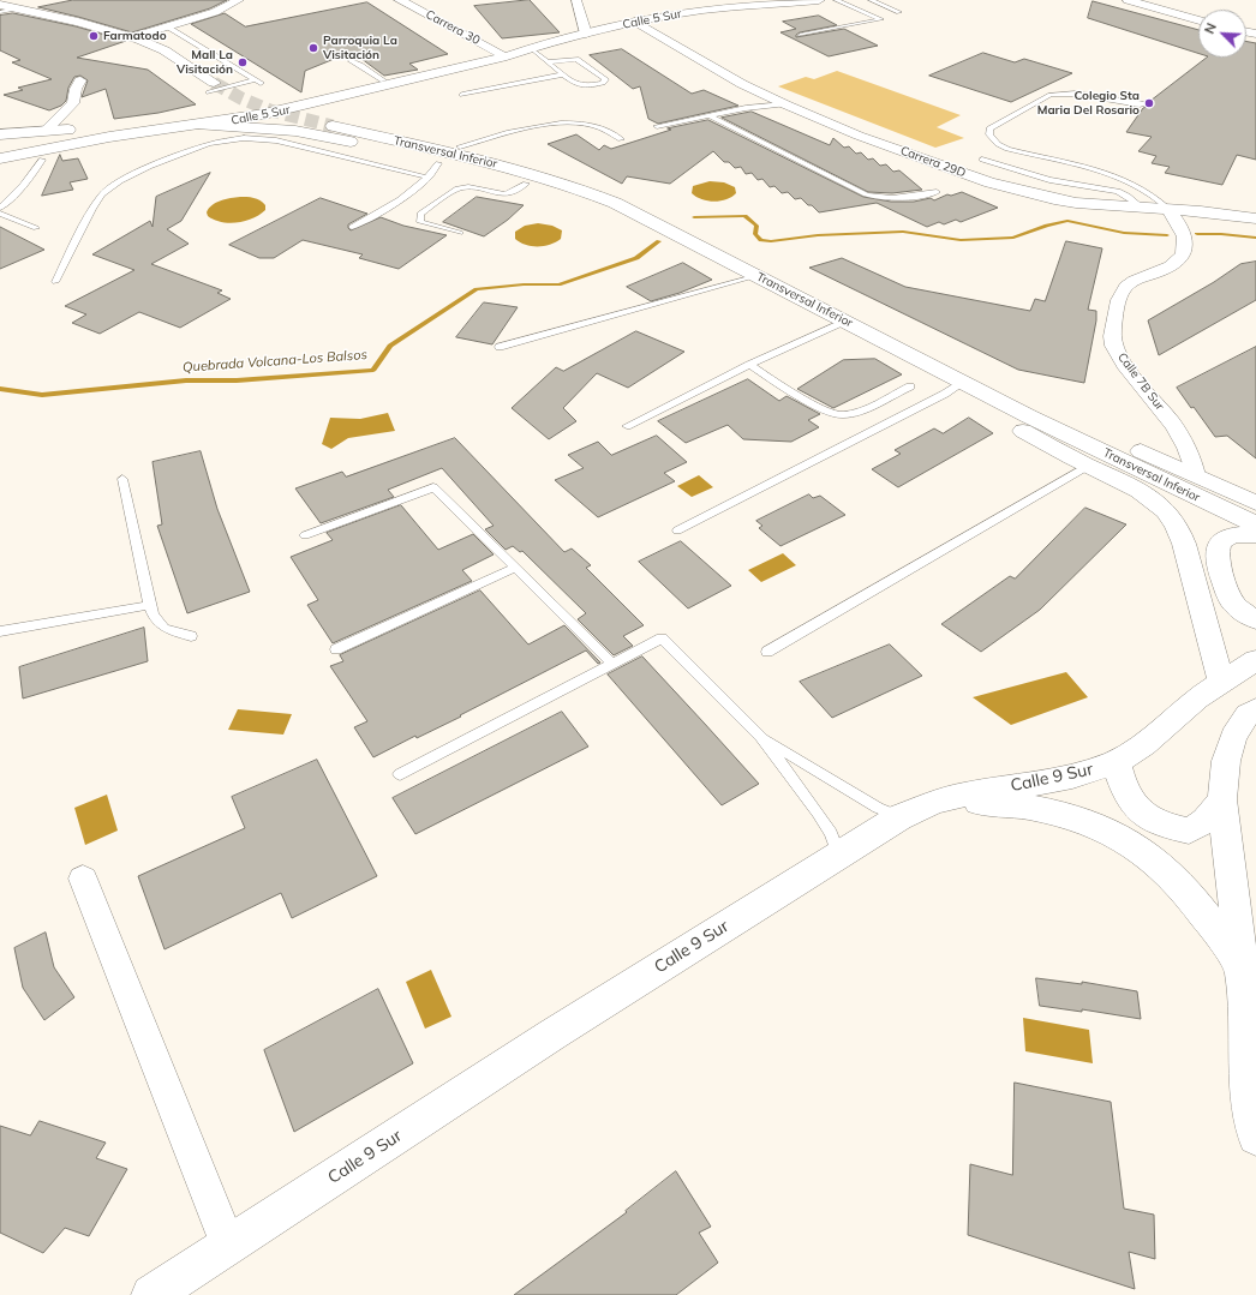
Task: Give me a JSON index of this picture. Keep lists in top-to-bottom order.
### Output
{
  "streets": {
    "main road": [
      "Calle 5 Sur",
      "Carrera 30",
      "Transversal Inferior",
      "Calle 9 Sur"
    ],
    "street": ["Carrera 29D", "Calle 7B Sur"]
  },
  "crossings": [
    ["Calle 5 Sur", "Carrera 30"],
    ["Calle 5 Sur", "Carrera 29D"],
    ["Carrera 29D", "Calle 7B Sur"]
  ],
  "water": ["Quebrada Volcana-Los Balsos"],
  "places": [
    "Farmatodo",
    "Parroquia La Visitación",
    "Mall La Visitación",
    "Colegio Sta Maria Del Rosario"
  ],
  "north": "top left"
}
